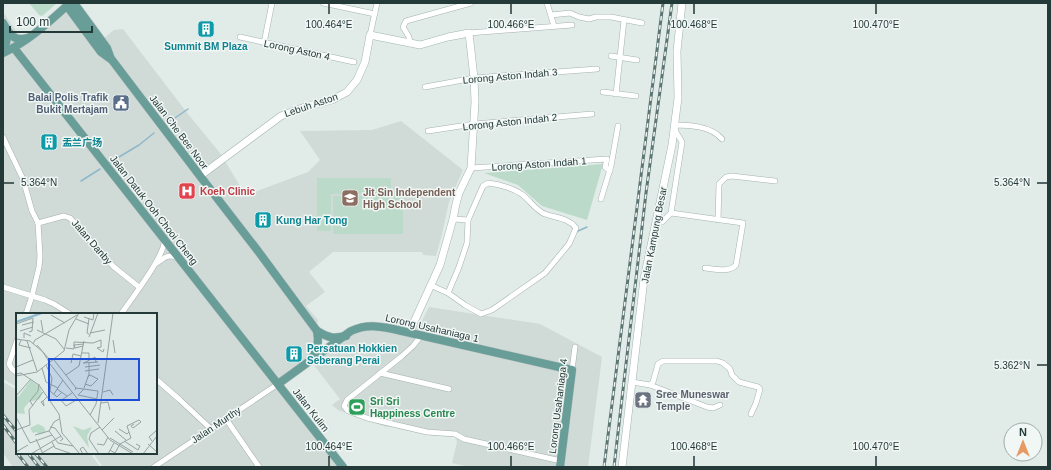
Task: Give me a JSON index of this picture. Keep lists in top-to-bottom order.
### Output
{
  "streets": {
    "main road": [
      "Jalan Che Bee Noor",
      "Jalan Datuk Ooh Chooi Cheng",
      "Lorong Usahaniaga 1",
      "Lorong Usahaniaga 4",
      "Jalan Kulim"
    ],
    "street": [
      "Lorong Aston 4",
      "Lorong Aston Indah 3",
      "Lebuh Aston",
      "Lorong Aston Indah 2",
      "Lorong Aston Indah 1",
      "Jalan Kampung Besar",
      "Jalan Danby",
      "Jalan Murthy"
    ]
  },
  "crossings": [
    ["Lebuh Aston", "Jalan Che Bee Noor"],
    ["Jalan Datuk Ooh Chooi Cheng", "Lorong Usahaniaga 1"],
    ["Jalan Datuk Ooh Chooi Cheng", "Jalan Kulim"],
    ["Jalan Datuk Ooh Chooi Cheng", "Jalan Murthy"],
    ["Lorong Usahaniaga 1", "Lorong Usahaniaga 4"],
    ["Lorong Usahaniaga 1", "Jalan Kulim"],
    ["Lorong Usahaniaga 1", "Jalan Murthy"],
    ["Jalan Kulim", "Jalan Murthy"]
  ],
  "places": {
    "building": [
      "Summit BM Plaza",
      "盂兰广场",
      "Kung Har Tong",
      "Persatuan Hokkien Seberang Perai"
    ],
    "public building": ["Balai Polis Trafik Bukit Mertajam"],
    "hospital": ["Koeh Clinic"],
    "school or university": ["Jit Sin Independent High School"],
    "temple": ["Sree Muneswar Temple"],
    "sports": ["Sri Sri Happiness Centre"]
  },
  "scale_bar": "100 m",
  "north": "top",
  "coordinates": [
    "100.464°E",
    "100.466°E",
    "100.468°E",
    "100.470°E",
    "5.364°N",
    "5.362°N"
  ]
}
